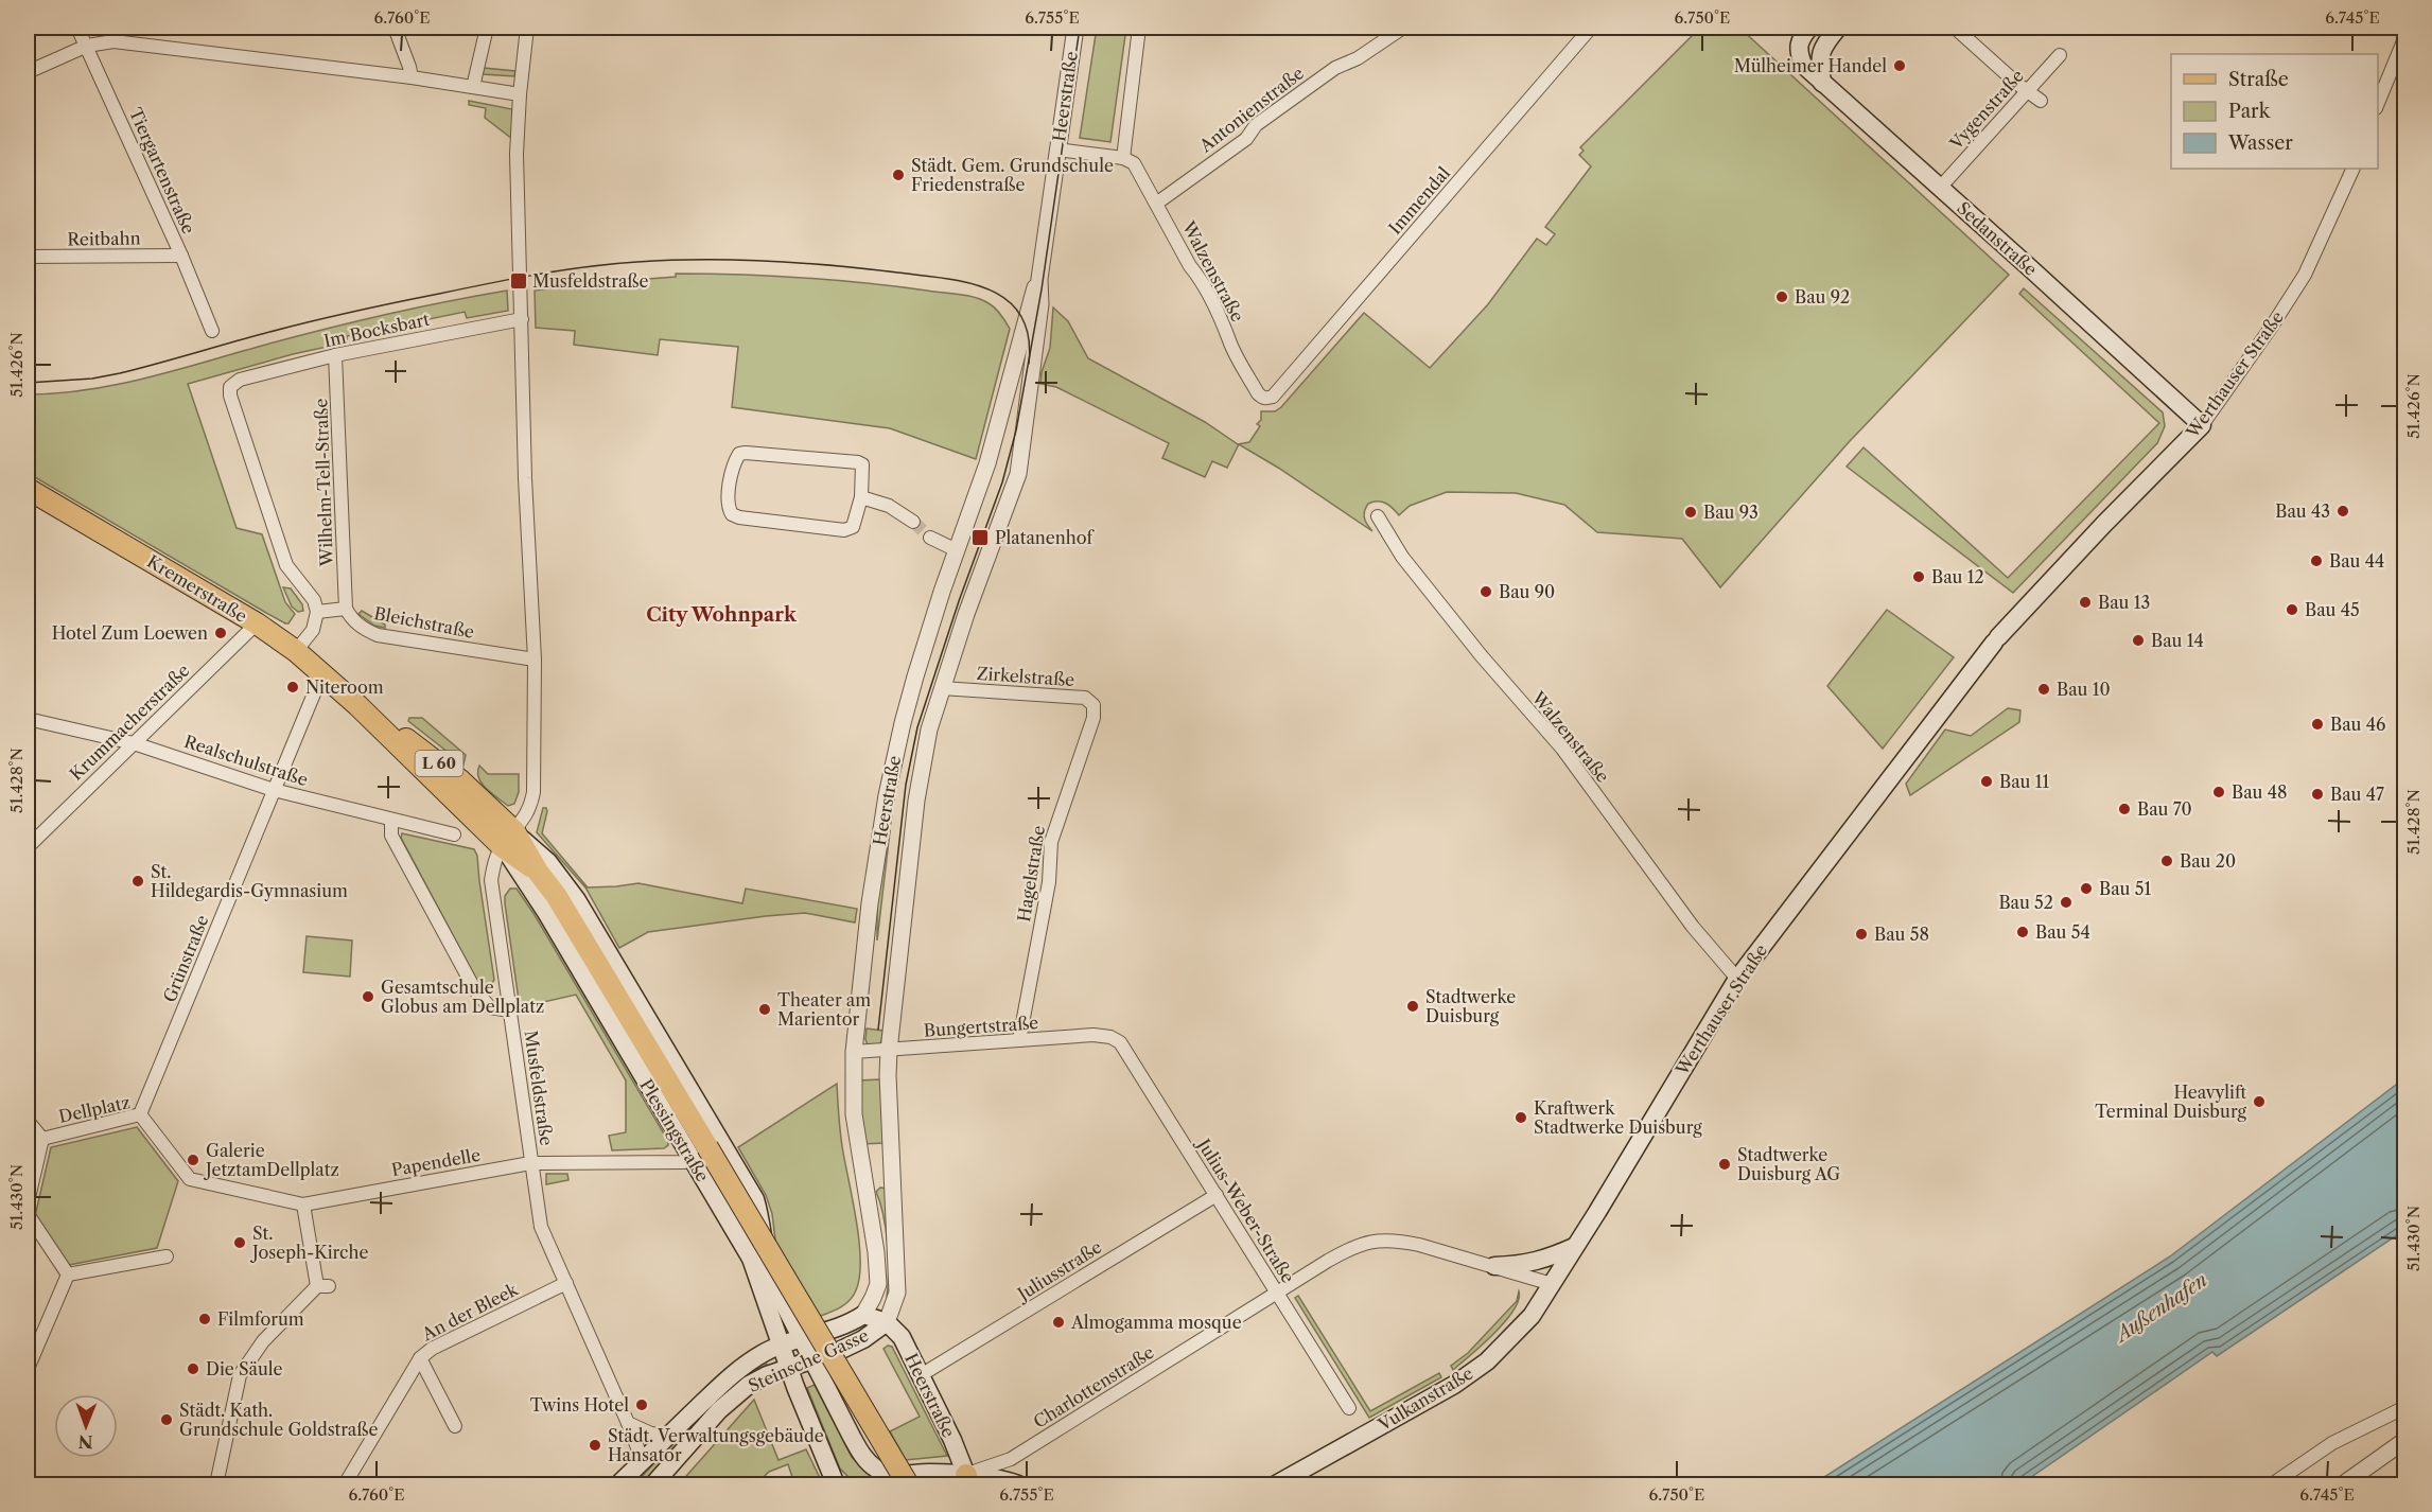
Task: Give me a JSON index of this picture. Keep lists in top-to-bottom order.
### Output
{
  "streets": {
    "main road": [
      "Heerstraße",
      "Sedanstraße",
      "Werthauser Straße",
      "Kremerstraße",
      "L 60",
      "Plessingstraße",
      "Steinsche Gasse",
      "Vulkanstraße"
    ],
    "street": [
      "Antonienstraße",
      "Vygenstraße",
      "Tiergartenstraße",
      "Immendal",
      "Reitbahn",
      "Walzenstraße",
      "Im Bocksbart",
      "Wilhelm-Tell-Straße",
      "Bleichstraße",
      "Zirkelstraße",
      "Krummacherstraße",
      "Realschulstraße",
      "Hagelstraße",
      "Grünstraße",
      "Bungertstraße",
      "Musfeldstraße",
      "Dellplatz",
      "Papendelle",
      "Julius-Weber-Straße",
      "Juliusstraße",
      "An der Bleek",
      "Charlottenstraße"
    ]
  },
  "crossings": [
    ["Heerstraße", "Zirkelstraße"],
    ["Heerstraße", "Bungertstraße"],
    ["Heerstraße", "Juliusstraße"],
    ["Heerstraße", "Steinsche Gasse"],
    ["Heerstraße", "Charlottenstraße"],
    ["Antonienstraße", "Walzenstraße"],
    ["Vygenstraße", "Sedanstraße"],
    ["Tiergartenstraße", "Reitbahn"],
    ["Immendal", "Walzenstraße"],
    ["Sedanstraße", "Werthauser Straße"],
    ["Walzenstraße", "Werthauser Straße"],
    ["Im Bocksbart", "Wilhelm-Tell-Straße"],
    ["Im Bocksbart", "Musfeldstraße"],
    ["Werthauser Straße", "Charlottenstraße"],
    ["Werthauser Straße", "Vulkanstraße"],
    ["Wilhelm-Tell-Straße", "Bleichstraße"],
    ["Kremerstraße", "Krummacherstraße"],
    ["Kremerstraße", "Grünstraße"],
    ["Kremerstraße", "Musfeldstraße"],
    ["Kremerstraße", "Plessingstraße"],
    ["Bleichstraße", "Musfeldstraße"],
    ["Zirkelstraße", "Hagelstraße"],
    ["Krummacherstraße", "Realschulstraße"],
    ["Realschulstraße", "Grünstraße"],
    ["Hagelstraße", "Bungertstraße"],
    ["Grünstraße", "Dellplatz"],
    ["Bungertstraße", "Julius-Weber-Straße"],
    ["Musfeldstraße", "Plessingstraße"],
    ["Musfeldstraße", "Papendelle"],
    ["Musfeldstraße", "An der Bleek"],
    ["Musfeldstraße", "Steinsche Gasse"],
    ["Dellplatz", "Papendelle"],
    ["Plessingstraße", "Papendelle"],
    ["Plessingstraße", "Steinsche Gasse"],
    ["Julius-Weber-Straße", "Juliusstraße"],
    ["Julius-Weber-Straße", "Charlottenstraße"],
    ["Charlottenstraße", "Vulkanstraße"]
  ],
  "districts": ["City Wohnpark"],
  "water": ["Außenhafen"],
  "places": {
    "other": [
      "Mülheimer Handel",
      "Städt. Gem. Grundschule Friedenstraße",
      "Bau 92",
      "Bau 43",
      "Bau 93",
      "Bau 44",
      "Bau 12",
      "Bau 90",
      "Bau 13",
      "Bau 45",
      "Hotel Zum Loewen",
      "Bau 14",
      "Niteroom",
      "Bau 10",
      "Bau 46",
      "Bau 11",
      "Bau 48",
      "Bau 47",
      "Bau 70",
      "Bau 20",
      "St. Hildegardis-Gymnasium",
      "Bau 51",
      "Bau 52",
      "Bau 54",
      "Bau 58",
      "Gesamtschule Globus am Dellplatz",
      "Stadtwerke Duisburg",
      "Theater am Marientor",
      "Heavylift Terminal Duisburg",
      "Kraftwerk Stadtwerke Duisburg",
      "Galerie JetztamDellplatz",
      "Stadtwerke Duisburg AG",
      "St. Joseph-Kirche",
      "Filmforum",
      "Almogamma mosque",
      "Die Säule",
      "Twins Hotel",
      "Städt. Kath. Grundschule Goldstraße",
      "Städt. Verwaltungsgebäude Hansator"
    ],
    "transit": ["Musfeldstraße", "Platanenhof"]
  },
  "legend": ["Straße", "Park", "Wasser"],
  "north": "bottom",
  "coordinates": [
    "6.760°E",
    "6.755°E",
    "6.750°E",
    "6.745°E",
    "51.426°N",
    "51.428°N",
    "51.430°N"
  ]
}
